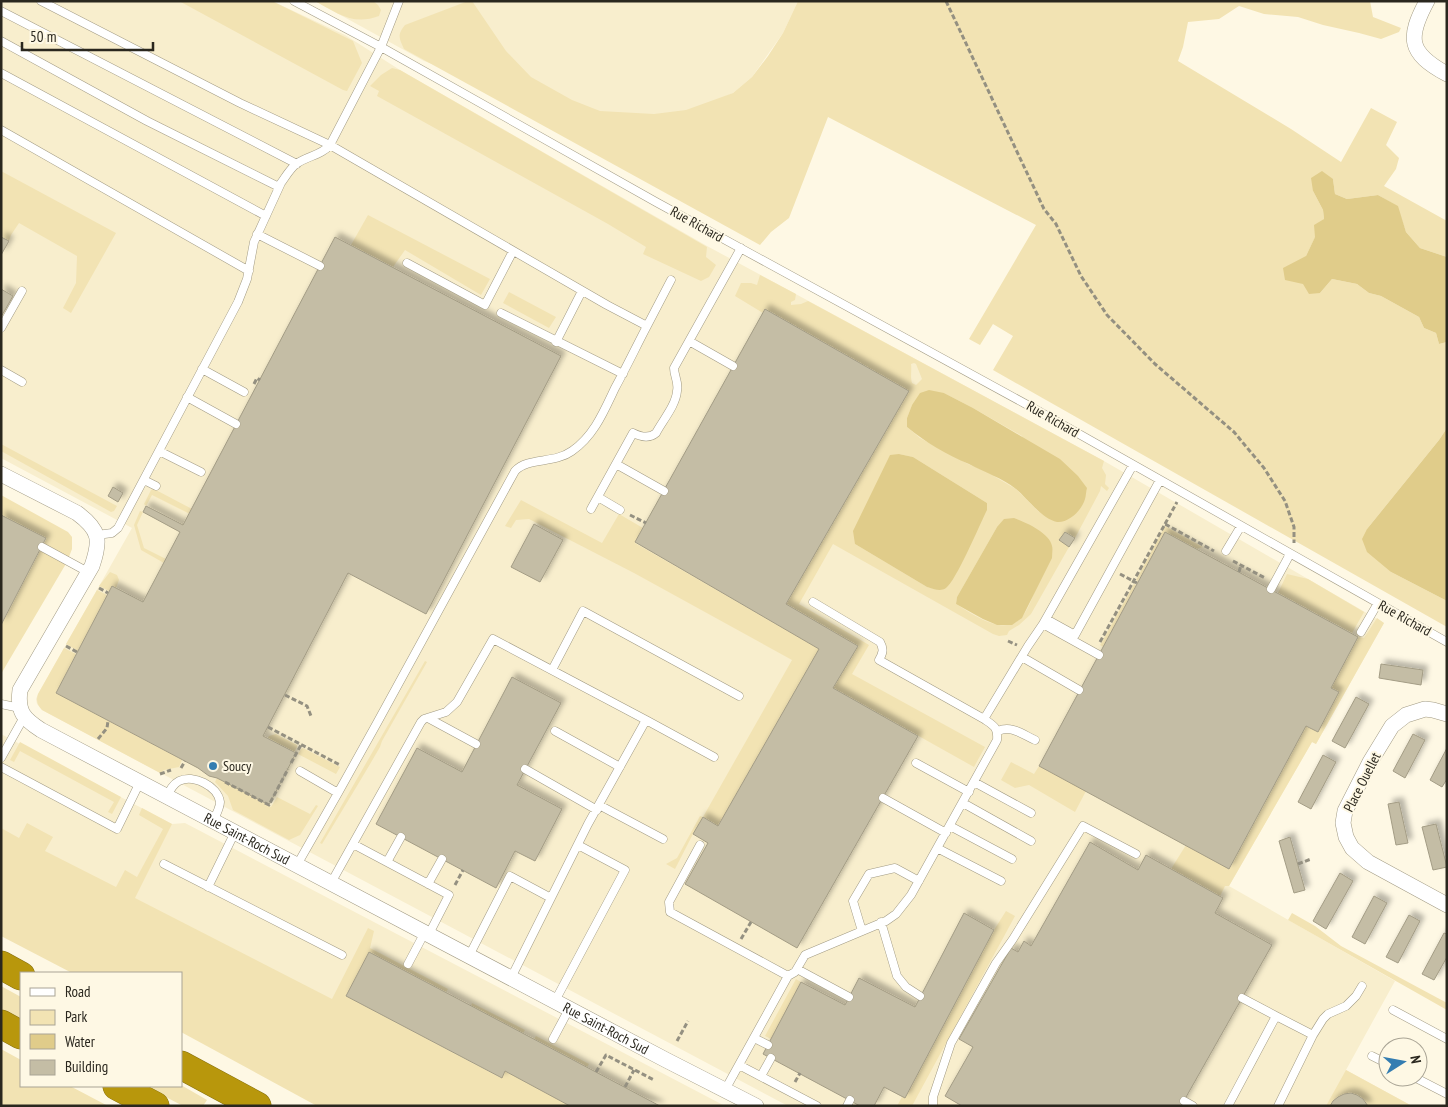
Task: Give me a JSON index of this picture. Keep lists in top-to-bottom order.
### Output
{
  "streets": {
    "street": ["Place Ouellet", "Rue Saint-Roch Sud"],
    "lane": ["Rue Richard"]
  },
  "places": ["Soucy"],
  "legend": [
    "Road",
    "Park",
    "Water",
    "Building"
  ],
  "scale_bar": "50 m",
  "north": "right"
}
